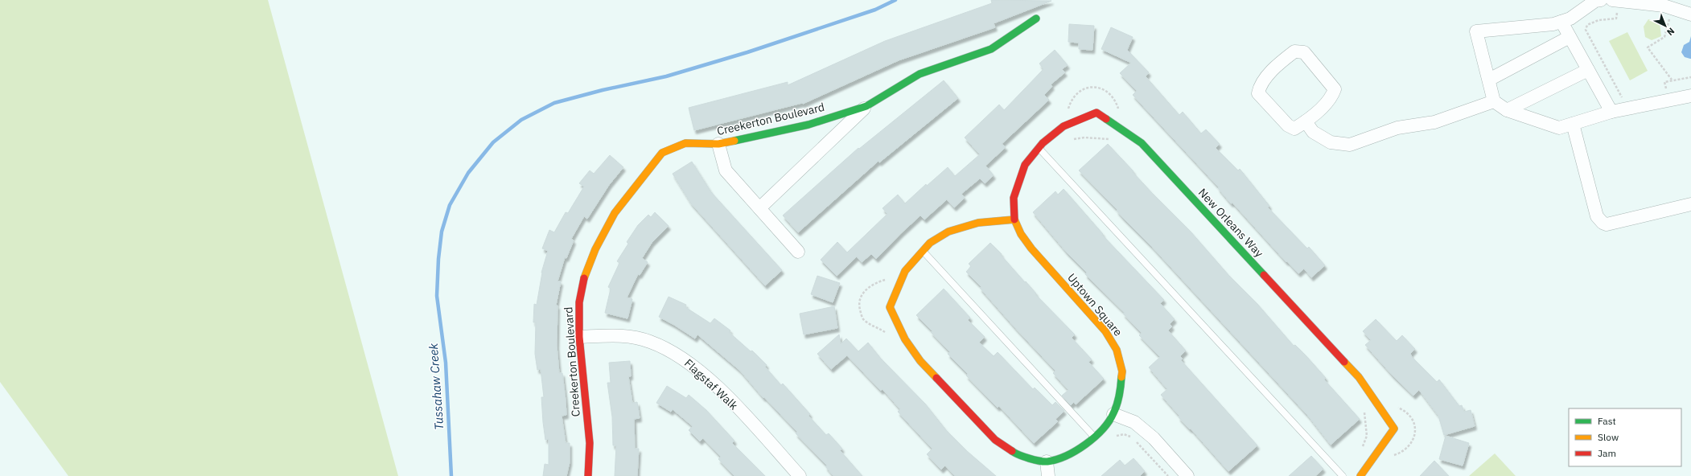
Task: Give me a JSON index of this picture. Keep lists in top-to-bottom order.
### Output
{
  "streets": {
    "street": [
      "Creekerton Boulevard",
      "New Orleans Way",
      "Uptown Square",
      "Flagstaf Walk"
    ]
  },
  "crossings": [
    ["Creekerton Boulevard", "Flagstaf Walk"],
    ["New Orleans Way", "Uptown Square"]
  ],
  "water": ["Tussahaw Creek"],
  "legend": ["Fast", "Slow", "Jam"],
  "north": "bottom right"
}
